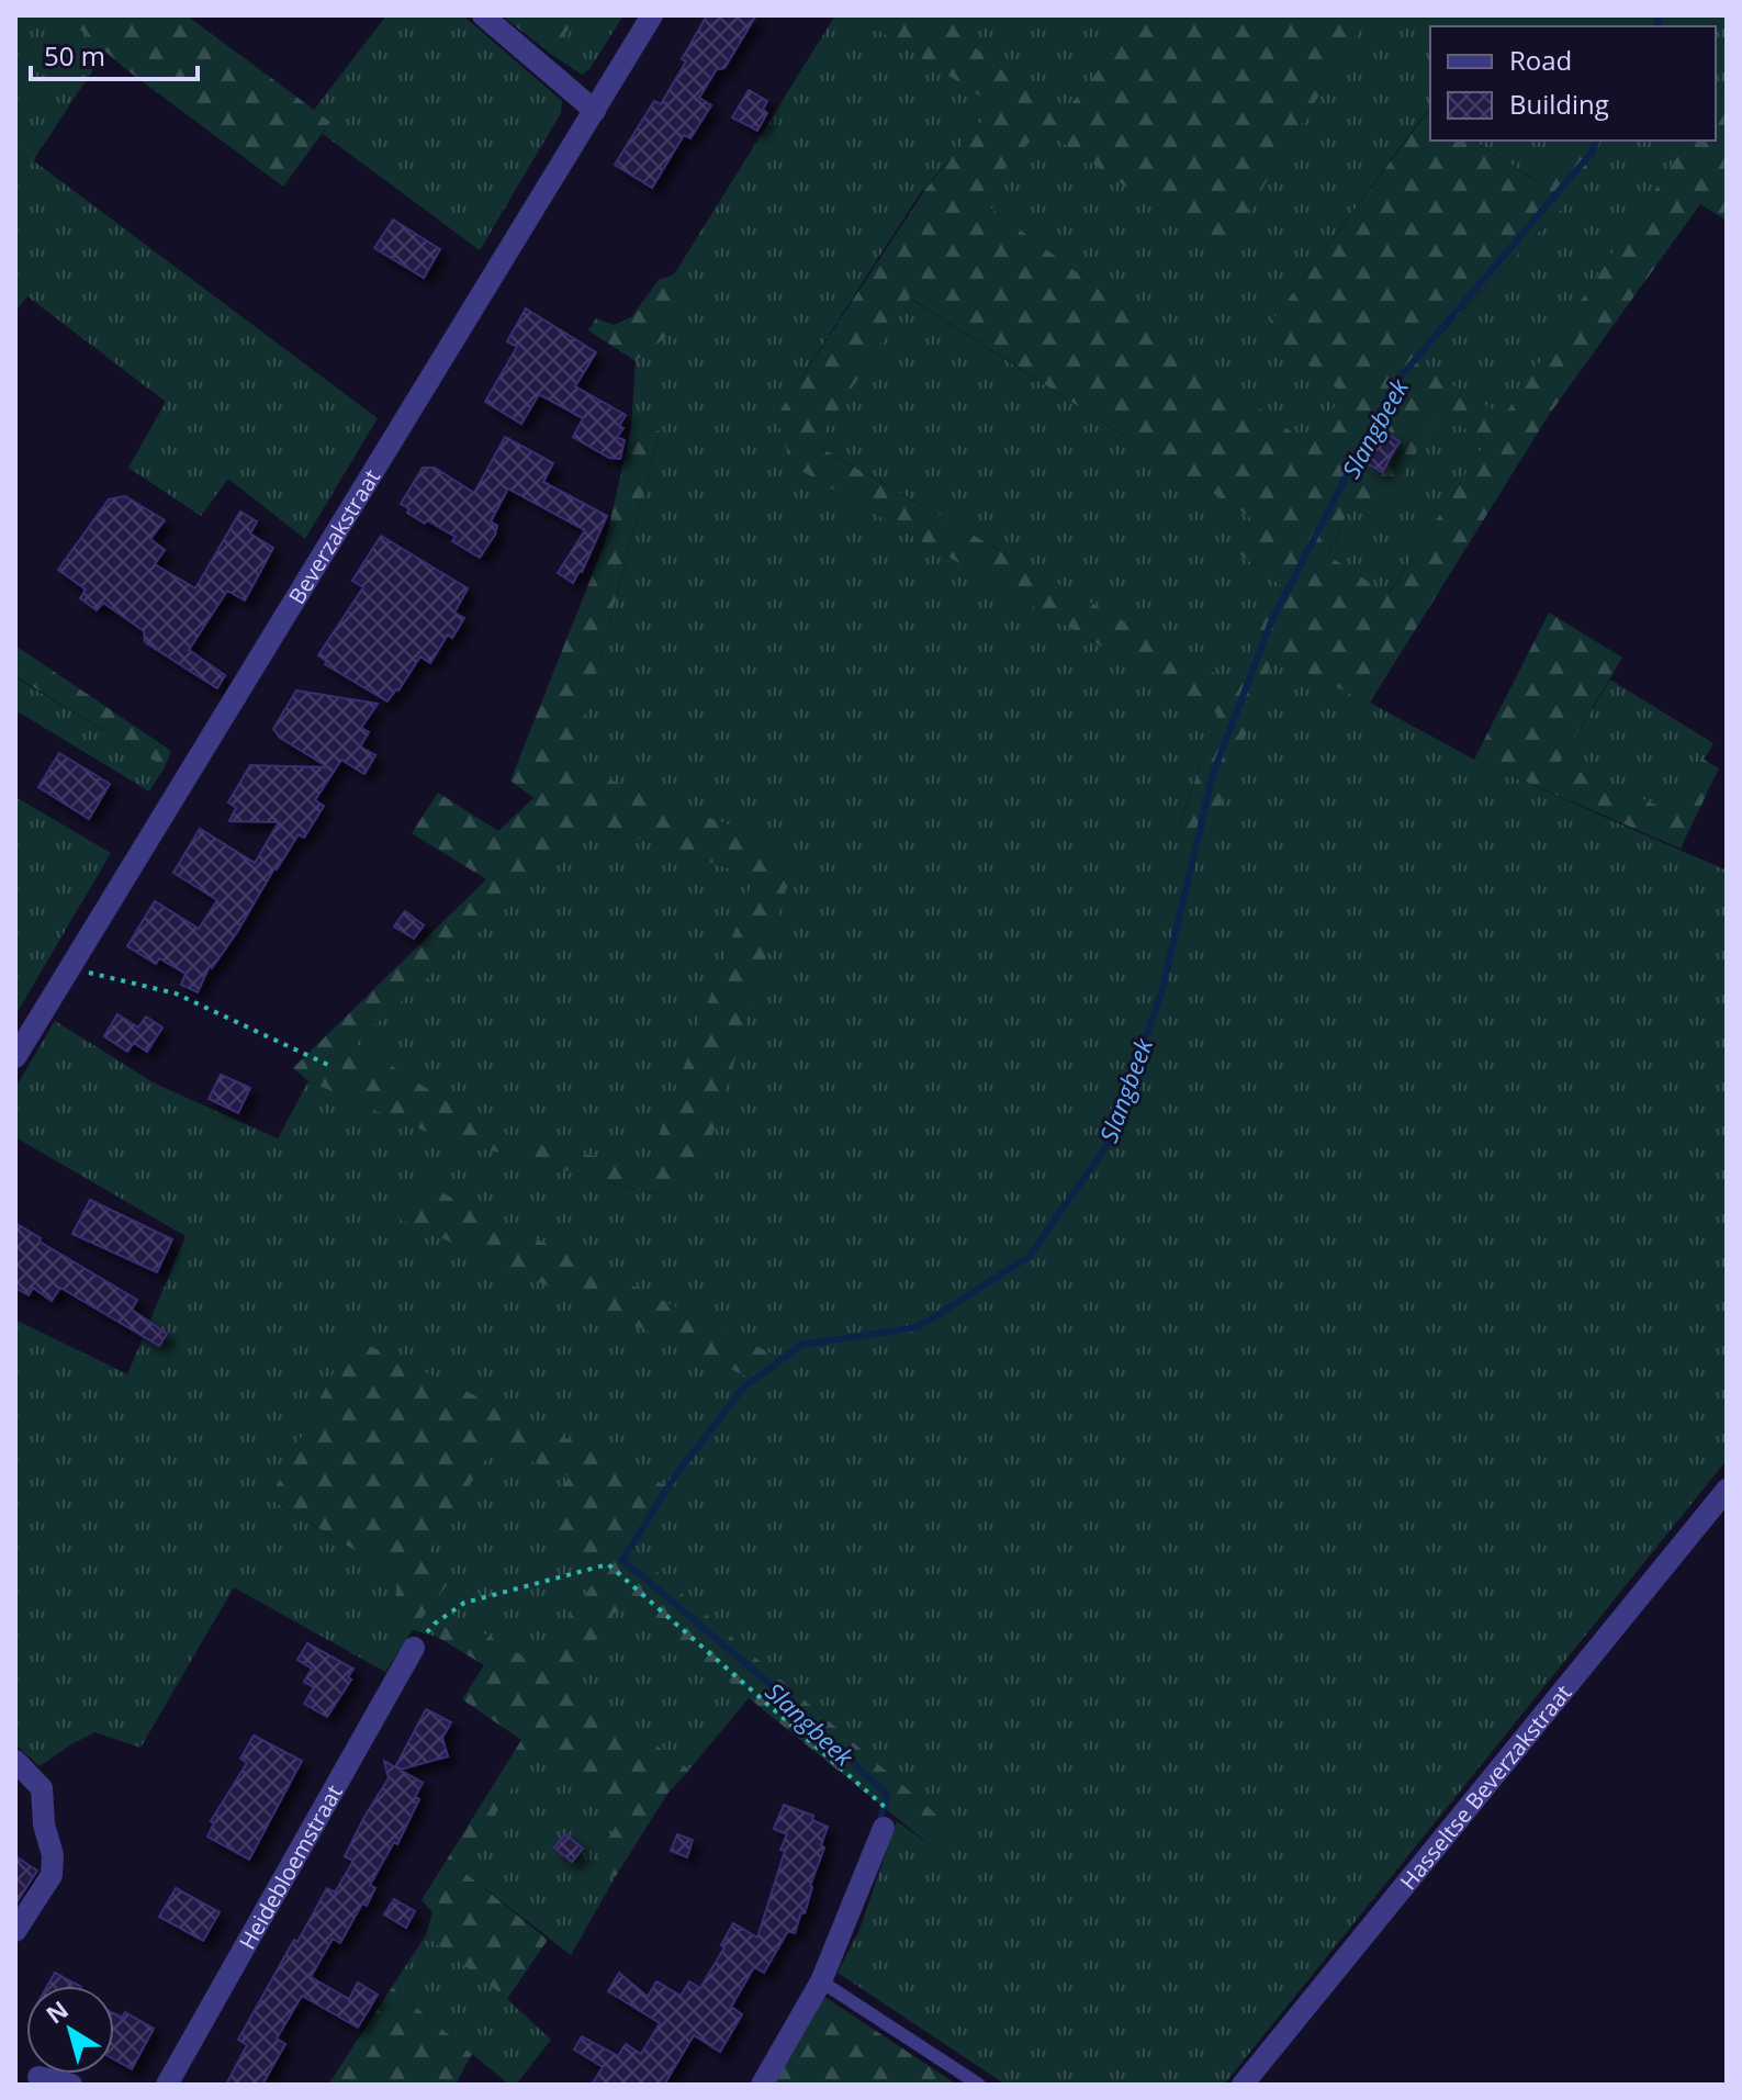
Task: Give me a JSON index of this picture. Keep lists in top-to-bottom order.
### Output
{
  "streets": {
    "street": ["Beverzakstraat", "Hasseltse Beverzakstraat", "Heidebloemstraat"]
  },
  "water": ["Slangbeek"],
  "legend": ["Road", "Building"],
  "scale_bar": "50 m",
  "north": "top left"
}
